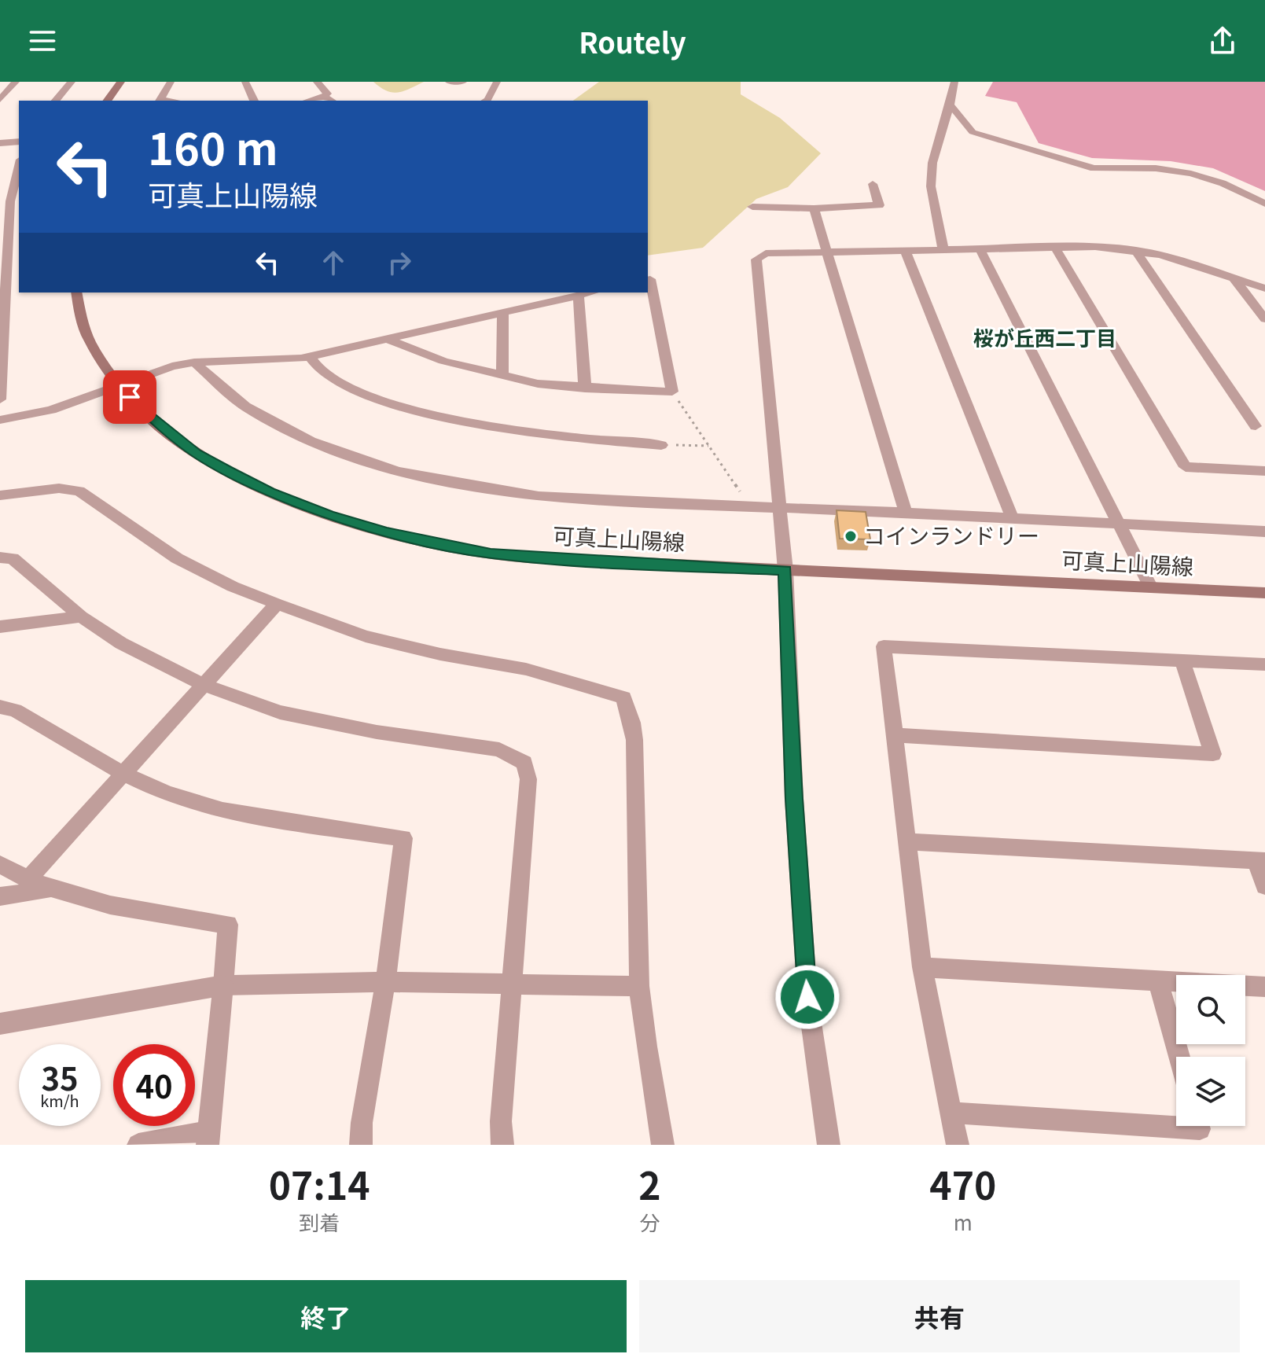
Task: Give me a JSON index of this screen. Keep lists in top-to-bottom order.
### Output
{
  "streets": {
    "main road": ["可真上山陽線"]
  },
  "districts": ["桜が丘西二丁目"],
  "places": ["コインランドリー"],
  "page": {
    "header": "Routely",
    "turn": ["160 m", "可真上山陽線"],
    "speed": "35 km/h",
    "limit": "40",
    "eta": [
      "07:14",
      "到着",
      "2",
      "分",
      "470",
      "m"
    ],
    "buttons": ["終了", "共有"]
  }
}
